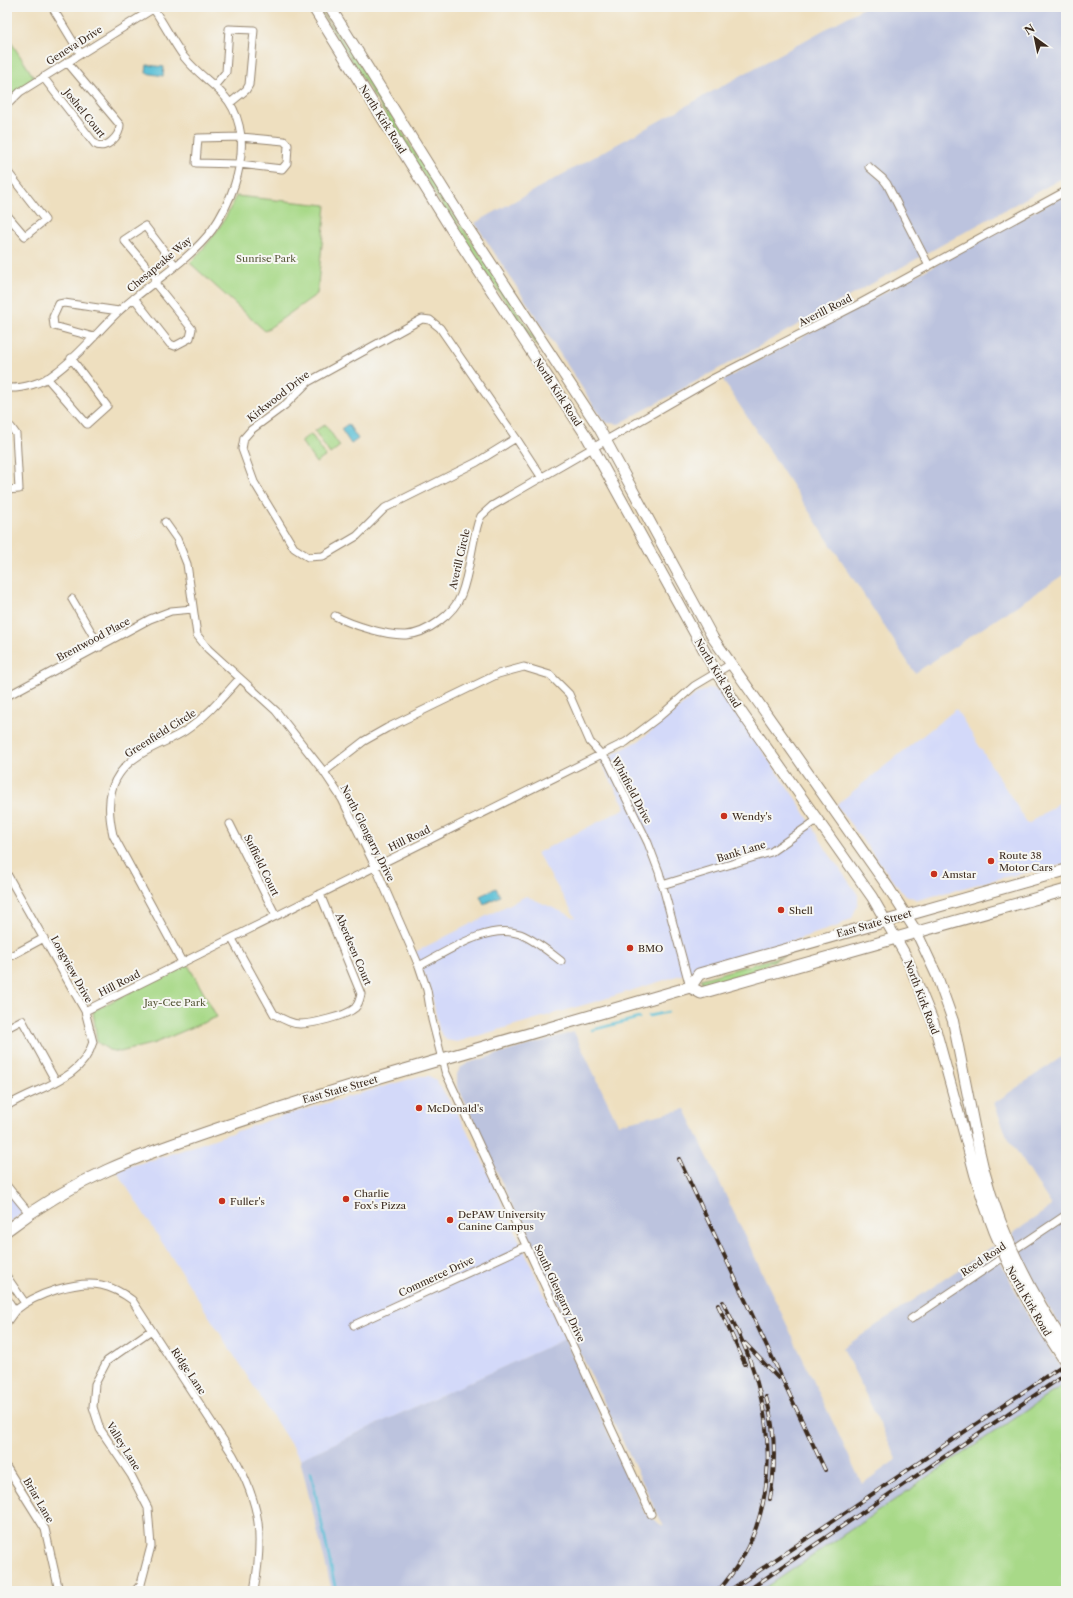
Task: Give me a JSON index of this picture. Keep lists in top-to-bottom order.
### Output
{
  "streets": {
    "main road": ["North Kirk Road", "East State Street"],
    "street": [
      "Geneva Drive",
      "Joshel Court",
      "Chesapeake Way",
      "Averill Road",
      "Kirkwood Drive",
      "Averill Circle",
      "Brentwood Place",
      "Greenfield Circle",
      "Whitfield Drive",
      "North Glengarry Drive",
      "Hill Road",
      "Bank Lane",
      "Suffield Court",
      "Aberdeen Court",
      "Longview Drive",
      "Reed Road",
      "Commerce Drive",
      "South Glengarry Drive",
      "Ridge Lane",
      "Valley Lane",
      "Briar Lane"
    ]
  },
  "crossings": [
    ["Geneva Drive", "Joshel Court"],
    ["Geneva Drive", "Chesapeake Way"],
    ["North Kirk Road", "Averill Road"],
    ["North Kirk Road", "Averill Circle"],
    ["North Kirk Road", "Hill Road"],
    ["North Kirk Road", "Bank Lane"],
    ["North Kirk Road", "East State Street"],
    ["Averill Road", "Averill Circle"],
    ["Kirkwood Drive", "Averill Circle"],
    ["Brentwood Place", "North Glengarry Drive"],
    ["Greenfield Circle", "North Glengarry Drive"],
    ["Greenfield Circle", "Hill Road"],
    ["Whitfield Drive", "North Glengarry Drive"],
    ["Whitfield Drive", "Hill Road"],
    ["Whitfield Drive", "Bank Lane"],
    ["Whitfield Drive", "East State Street"],
    ["North Glengarry Drive", "Hill Road"],
    ["North Glengarry Drive", "East State Street"],
    ["North Glengarry Drive", "South Glengarry Drive"],
    ["Hill Road", "Suffield Court"],
    ["Hill Road", "Aberdeen Court"],
    ["Hill Road", "Longview Drive"],
    ["East State Street", "South Glengarry Drive"],
    ["Commerce Drive", "South Glengarry Drive"],
    ["Ridge Lane", "Valley Lane"]
  ],
  "parks": ["Sunrise Park", "Jay-Cee Park"],
  "places": [
    "Wendy's",
    "Route 38 Motor Cars",
    "Amstar",
    "Shell",
    "BMO",
    "McDonald's",
    "Charlie Fox's Pizza",
    "Fuller's",
    "DePAW University Canine Campus"
  ],
  "north": "top left"
}
